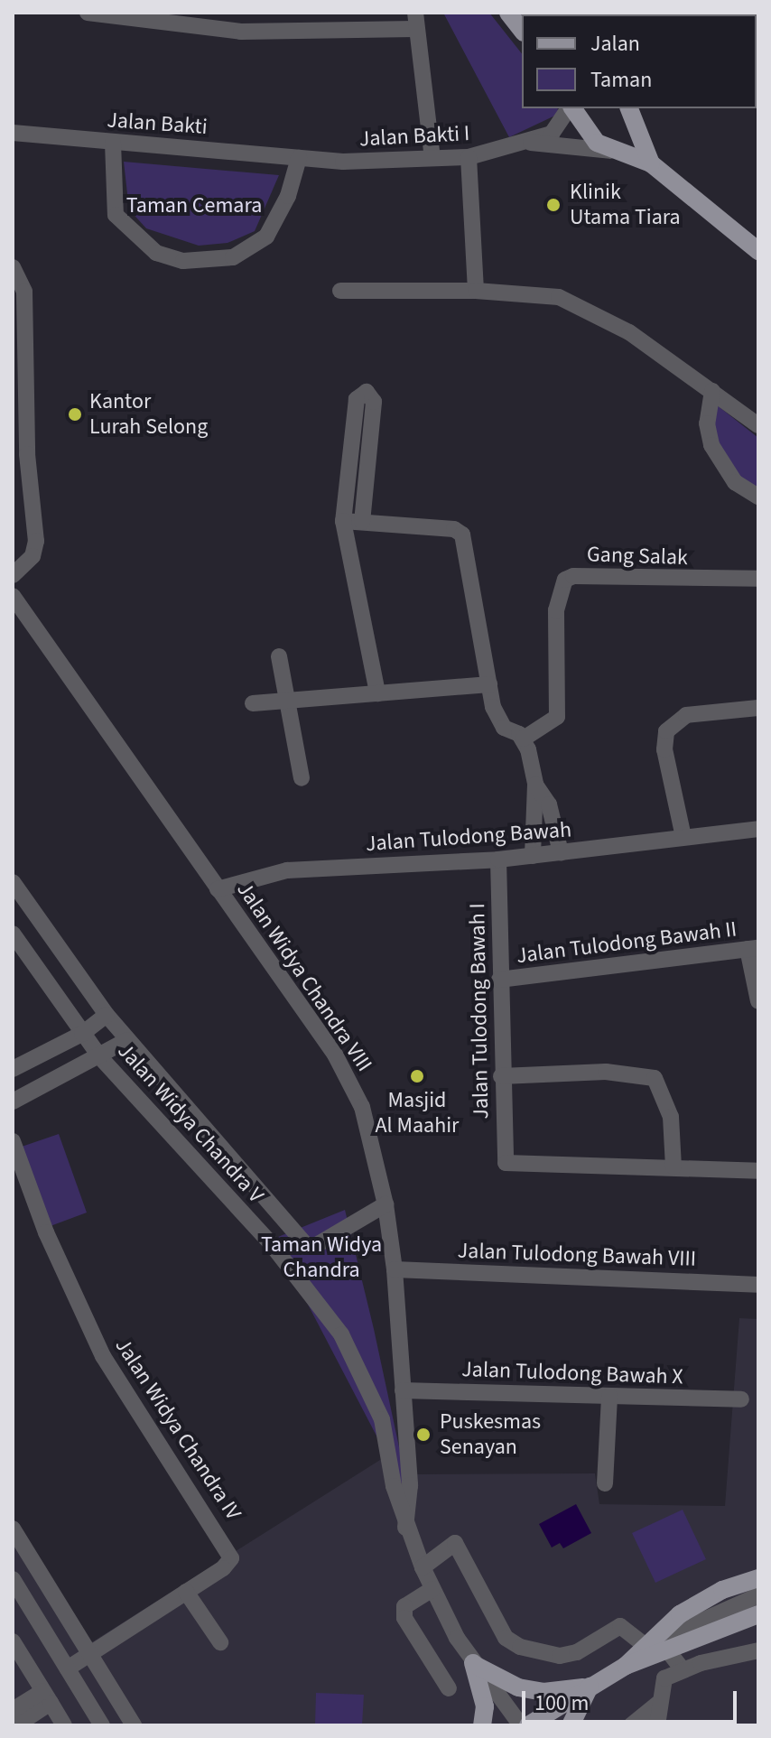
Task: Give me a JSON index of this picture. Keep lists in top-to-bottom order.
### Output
{
  "streets": {
    "street": [
      "Jalan Bakti",
      "Jalan Bakti I",
      "Gang Salak",
      "Jalan Tulodong Bawah",
      "Jalan Tulodong Bawah II",
      "Jalan Widya Chandra VIII",
      "Jalan Tulodong Bawah I",
      "Jalan Widya Chandra V",
      "Jalan Tulodong Bawah VIII",
      "Jalan Tulodong Bawah X",
      "Jalan Widya Chandra IV"
    ]
  },
  "crossings": [
    ["Jalan Bakti", "Jalan Bakti I"],
    ["Jalan Tulodong Bawah", "Jalan Widya Chandra VIII"],
    ["Jalan Tulodong Bawah", "Jalan Tulodong Bawah I"],
    ["Jalan Tulodong Bawah II", "Jalan Tulodong Bawah I"],
    ["Jalan Widya Chandra VIII", "Jalan Widya Chandra V"],
    ["Jalan Widya Chandra VIII", "Jalan Tulodong Bawah VIII"],
    ["Jalan Widya Chandra VIII", "Jalan Tulodong Bawah X"]
  ],
  "parks": ["Taman Cemara", "Taman Widya Chandra"],
  "places": [
    "Klinik Utama Tiara",
    "Kantor Lurah Selong",
    "Masjid Al Maahir",
    "Puskesmas Senayan"
  ],
  "legend": ["Jalan", "Taman"],
  "scale_bar": "100 m"
}
